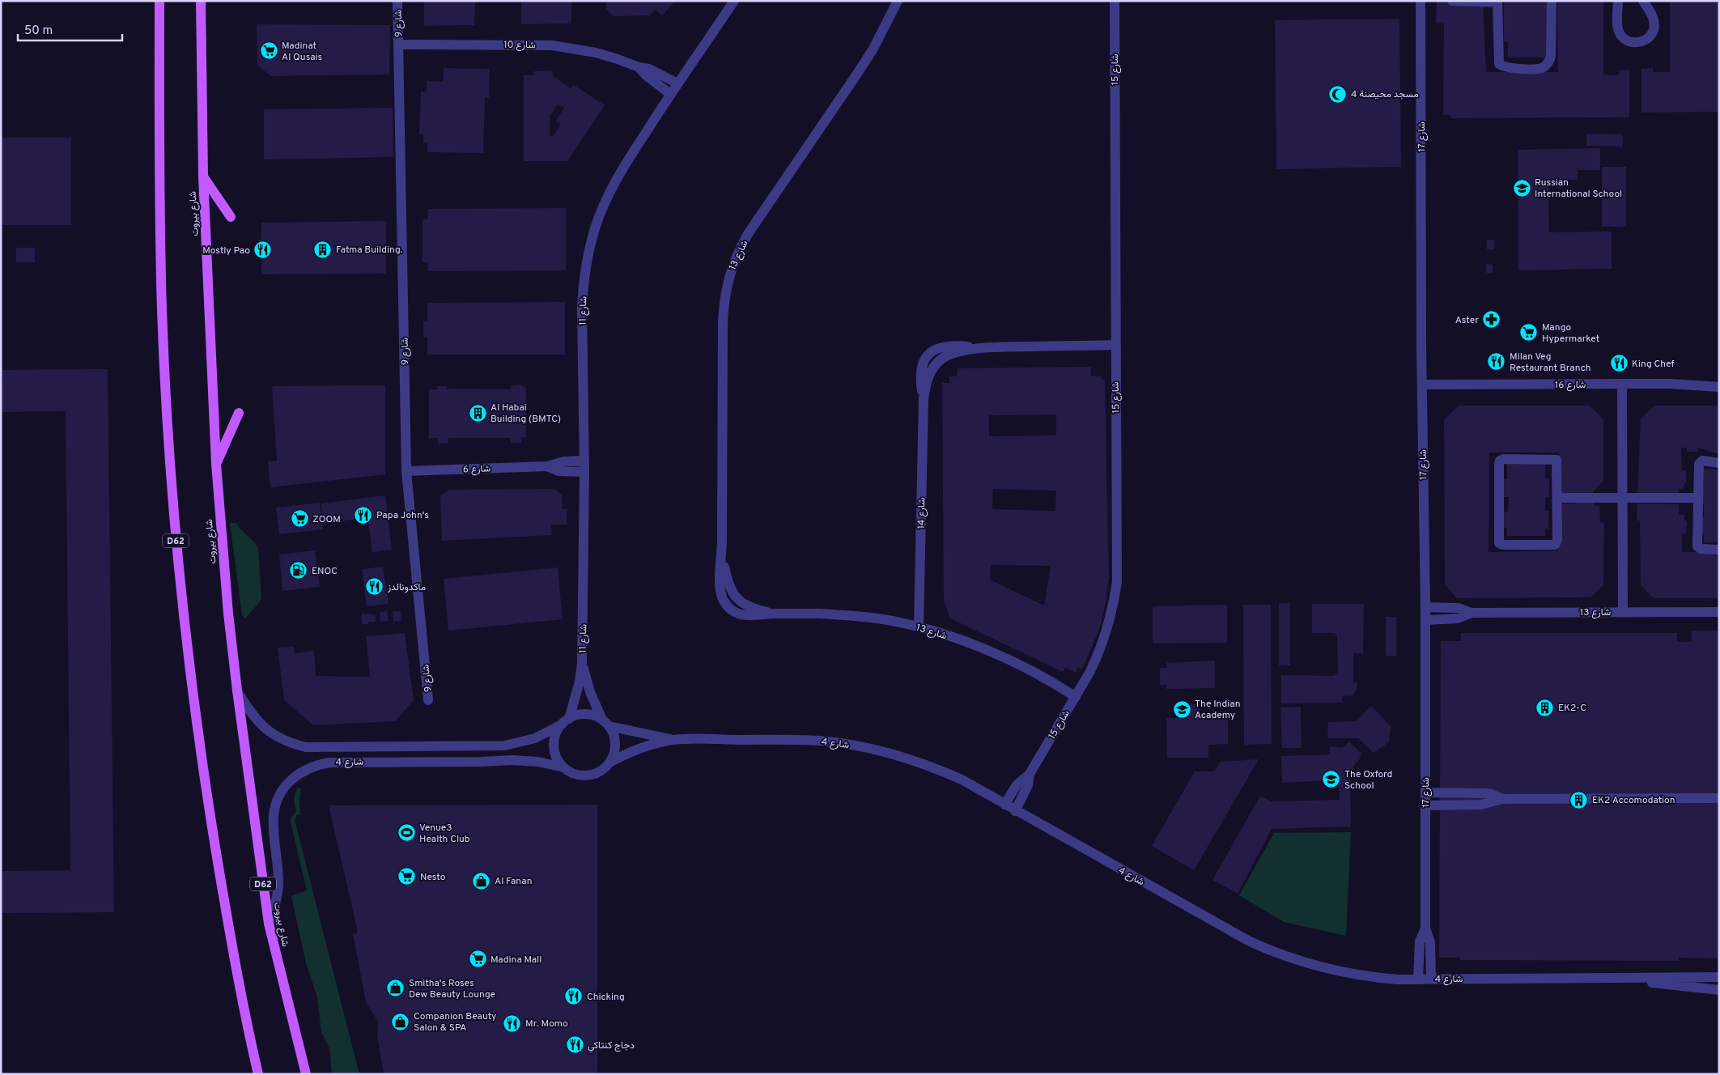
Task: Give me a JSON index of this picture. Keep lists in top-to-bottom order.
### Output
{
  "streets": {
    "main road": ["شارع بيروت", "D62"],
    "street": [
      "شارع 9",
      "شارع 10",
      "شارع 15",
      "شارع 17",
      "شارع 13",
      "شارع 11",
      "شارع 16",
      "شارع 6",
      "شارع 14",
      "شارع 4"
    ]
  },
  "crossings": [
    ["شارع 9", "شارع 10"],
    ["شارع 9", "شارع 6"],
    ["شارع 10", "شارع 11"],
    ["شارع 15", "شارع 13"],
    ["شارع 15", "شارع 14"],
    ["شارع 15", "شارع 4"],
    ["شارع 17", "شارع 13"],
    ["شارع 17", "شارع 16"],
    ["شارع 17", "شارع 4"],
    ["شارع بيروت", "شارع 4"],
    ["شارع 13", "شارع 14"],
    ["شارع 11", "شارع 6"],
    ["شارع 11", "شارع 4"]
  ],
  "places": {
    "supermarket": [
      "Madinat Al Qusais",
      "Mango Hypermarket",
      "ZOOM",
      "Nesto",
      "Madina Mall"
    ],
    "mosque": ["مسجد محيصنة 4"],
    "school or university": ["Russian International School", "The Indian Academy", "The Oxford School"],
    "building": [
      "Fatma Building.",
      "Al Habai Building (BMTC)",
      "EK2-C",
      "EK2 Accomodation"
    ],
    "restaurant": [
      "Mostly Pao",
      "Milan Veg Restaurant Branch",
      "King Chef",
      "Papa John's",
      "ماكدونالدز",
      "Chicking",
      "Mr. Momo",
      "دجاج كنتاكي"
    ],
    "pharmacy": ["Aster"],
    "fuel station": ["ENOC"],
    "sports": ["Venue3 Health Club"],
    "shop": ["Al Fanan", "Smitha's Roses Dew Beauty Lounge", "Companion Beauty Salon & SPA"]
  },
  "scale_bar": "50 m"
}
